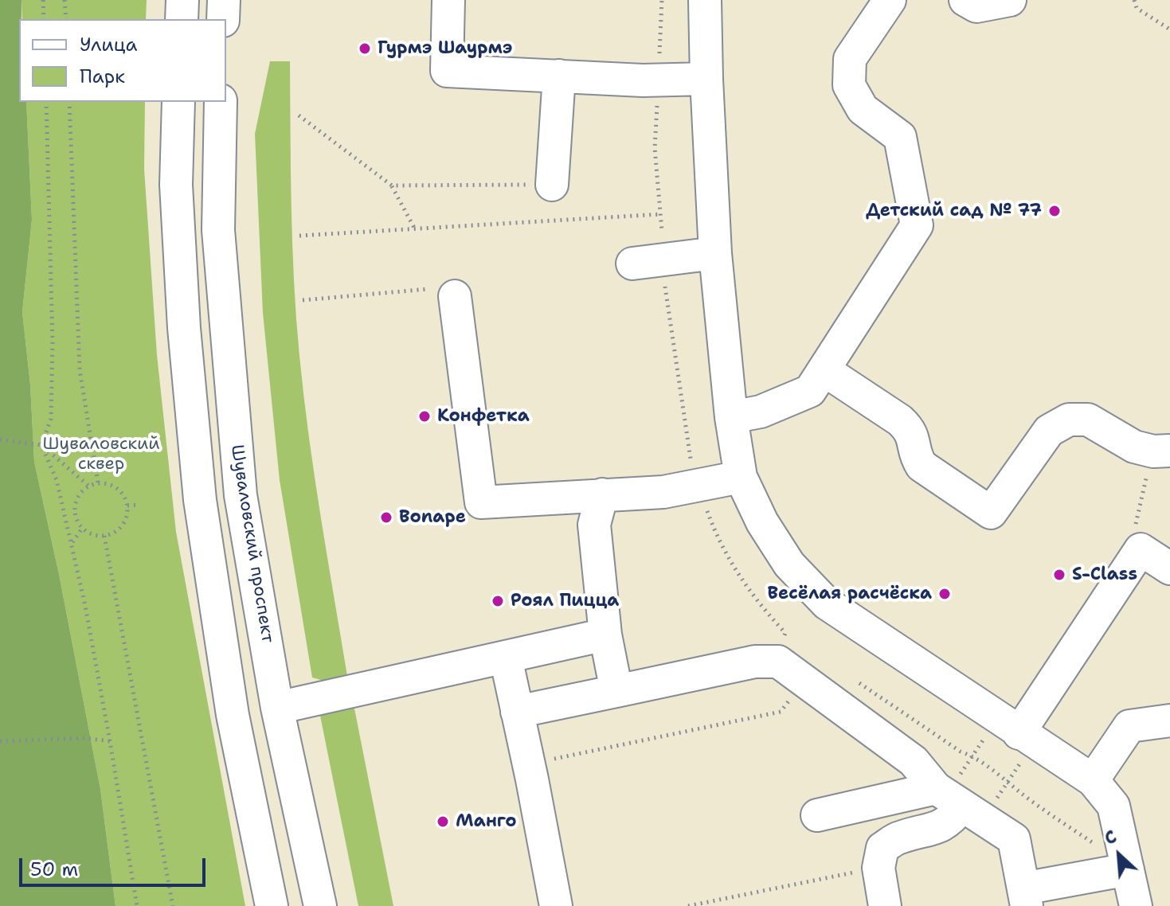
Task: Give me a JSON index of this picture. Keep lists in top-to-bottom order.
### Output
{
  "streets": {
    "street": ["Шуваловский проспект"]
  },
  "parks": ["Шуваловский сквер"],
  "places": [
    "Гурмэ Шаурмэ",
    "Детский сад № 77",
    "Конфетка",
    "Bonape",
    "S-Class",
    "Весёлая расчёска",
    "Роял Пицца",
    "Манго"
  ],
  "legend": ["Улица", "Парк"],
  "scale_bar": "50 m",
  "north": "top left"
}
